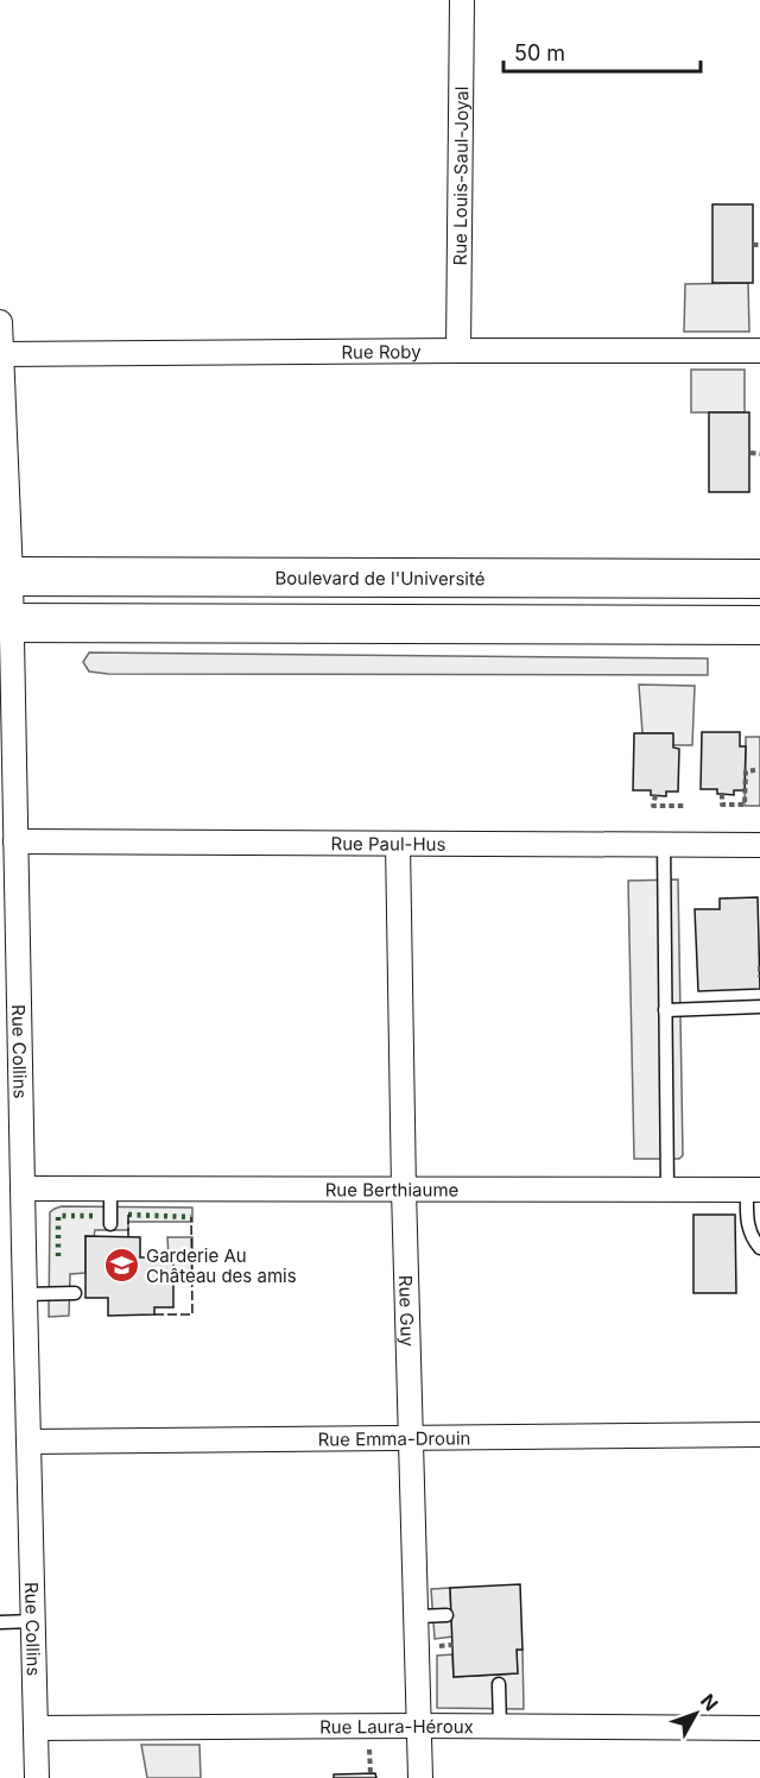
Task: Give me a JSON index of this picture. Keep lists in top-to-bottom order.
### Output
{
  "streets": {
    "main road": ["Boulevard de l'Université"],
    "street": [
      "Rue Louis-Saul-Joyal",
      "Rue Roby",
      "Rue Paul-Hus",
      "Rue Collins",
      "Rue Berthiaume",
      "Rue Guy",
      "Rue Emma-Drouin",
      "Rue Laura-Héroux"
    ]
  },
  "crossings": [
    ["Rue Louis-Saul-Joyal", "Rue Roby"],
    ["Rue Roby", "Rue Collins"],
    ["Boulevard de l'Université", "Rue Collins"],
    ["Rue Paul-Hus", "Rue Collins"],
    ["Rue Paul-Hus", "Rue Guy"],
    ["Rue Collins", "Rue Berthiaume"],
    ["Rue Collins", "Rue Emma-Drouin"],
    ["Rue Collins", "Rue Laura-Héroux"],
    ["Rue Berthiaume", "Rue Guy"],
    ["Rue Guy", "Rue Emma-Drouin"],
    ["Rue Guy", "Rue Laura-Héroux"]
  ],
  "places": {
    "school or university": ["Garderie Au Château des amis"]
  },
  "scale_bar": "50 m",
  "north": "top right"
}
